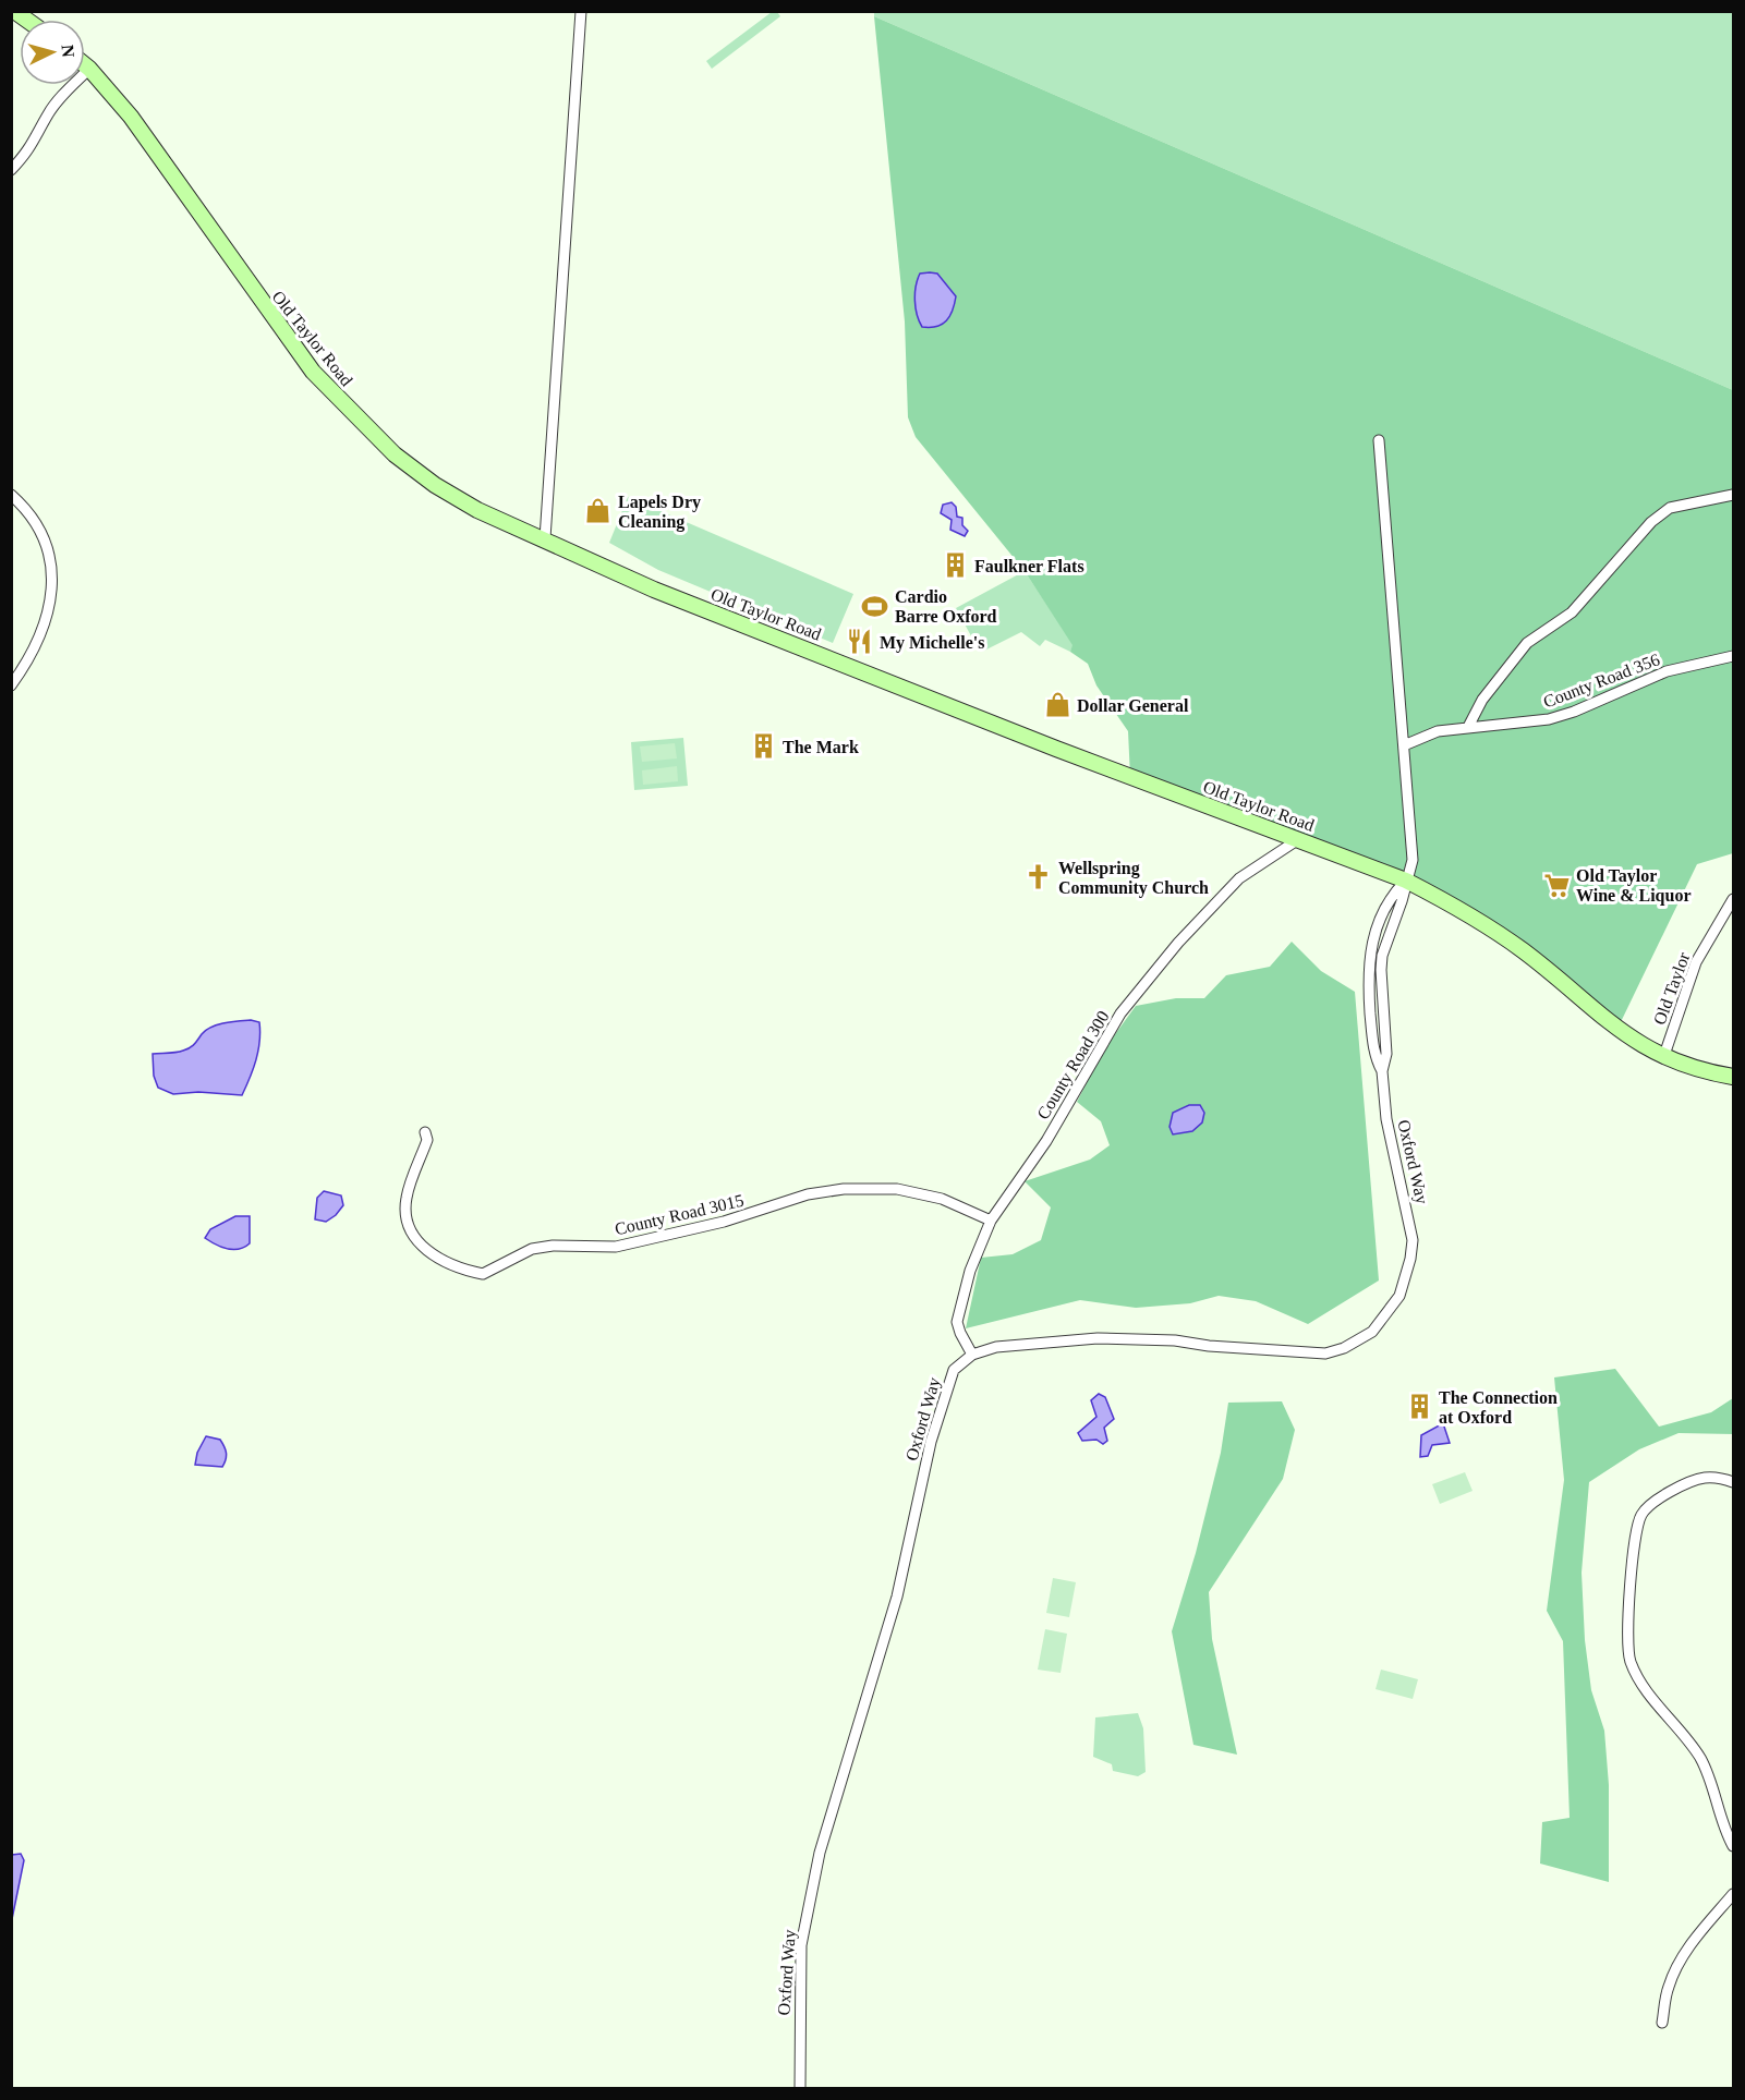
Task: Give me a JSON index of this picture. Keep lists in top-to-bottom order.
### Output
{
  "streets": {
    "street": [
      "Old Taylor Road",
      "County Road 356",
      "Old Taylor",
      "County Road 300",
      "Oxford Way",
      "County Road 3015"
    ]
  },
  "crossings": [
    ["Old Taylor Road", "Old Taylor"],
    ["Old Taylor Road", "County Road 300"],
    ["Old Taylor Road", "Oxford Way"],
    ["County Road 300", "Oxford Way"],
    ["County Road 300", "County Road 3015"]
  ],
  "places": {
    "shop": ["Lapels Dry Cleaning", "Dollar General"],
    "building": ["Faulkner Flats", "The Mark", "The Connection at Oxford"],
    "sports": ["Cardio Barre Oxford"],
    "restaurant": ["My Michelle's"],
    "church": ["Wellspring Community Church"],
    "supermarket": ["Old Taylor Wine & Liquor"]
  },
  "north": "right"
}
